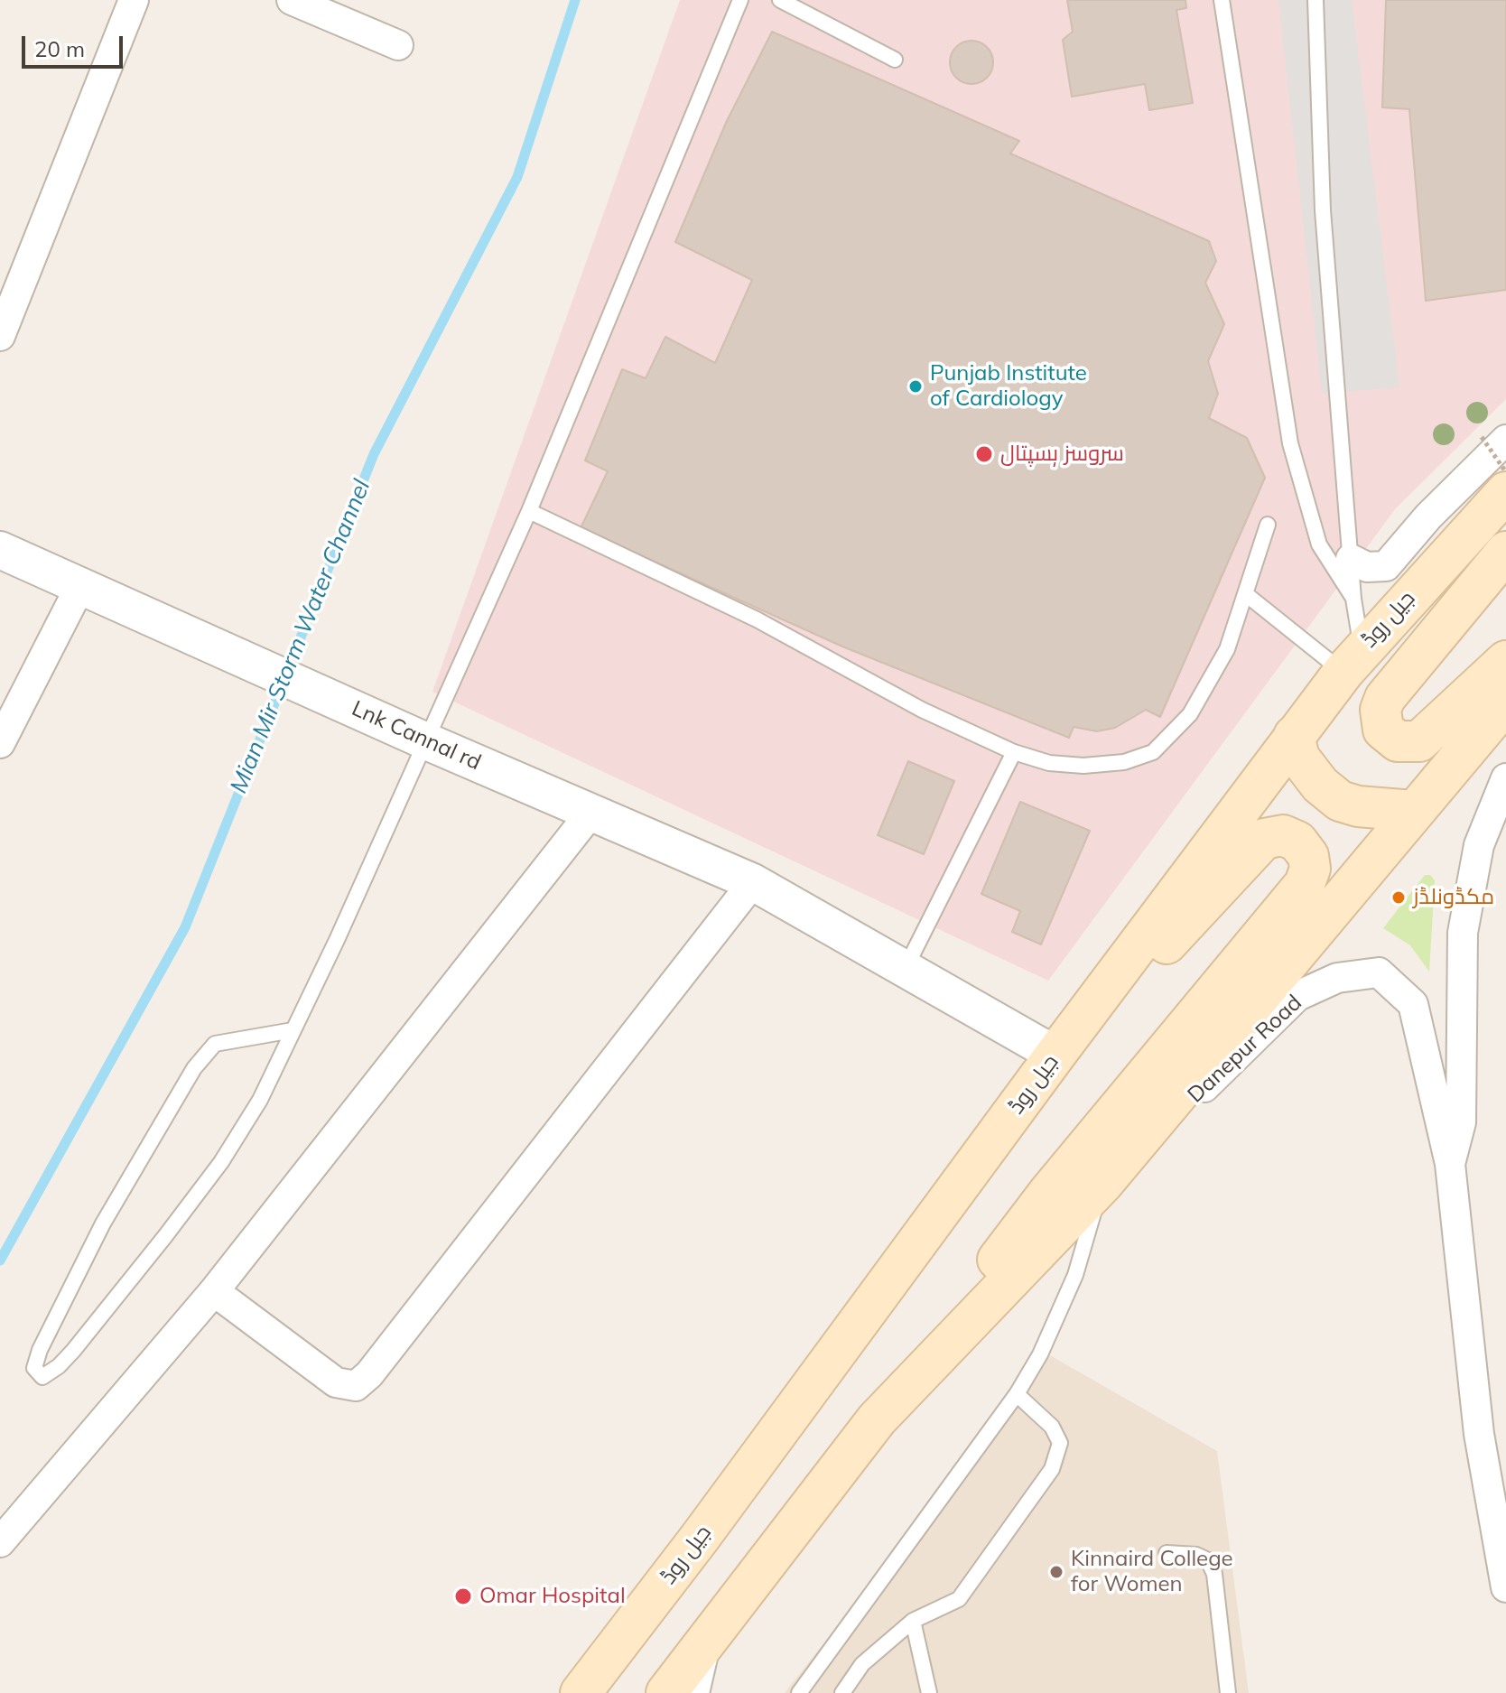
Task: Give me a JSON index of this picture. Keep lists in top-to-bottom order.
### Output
{
  "streets": {
    "main road": ["جیل روڈ"],
    "street": ["Lnk Cannal rd", "Danepur Road"]
  },
  "crossings": [
    ["جیل روڈ", "Lnk Cannal rd"]
  ],
  "water": ["Mian Mir Storm Water Channel"],
  "places": [
    "Punjab Institute of Cardiology",
    "سروسز ہسپتال",
    "مکڈونلڈز",
    "Kinnaird College for Women",
    "Omar Hospital"
  ],
  "scale_bar": "20 m"
}
